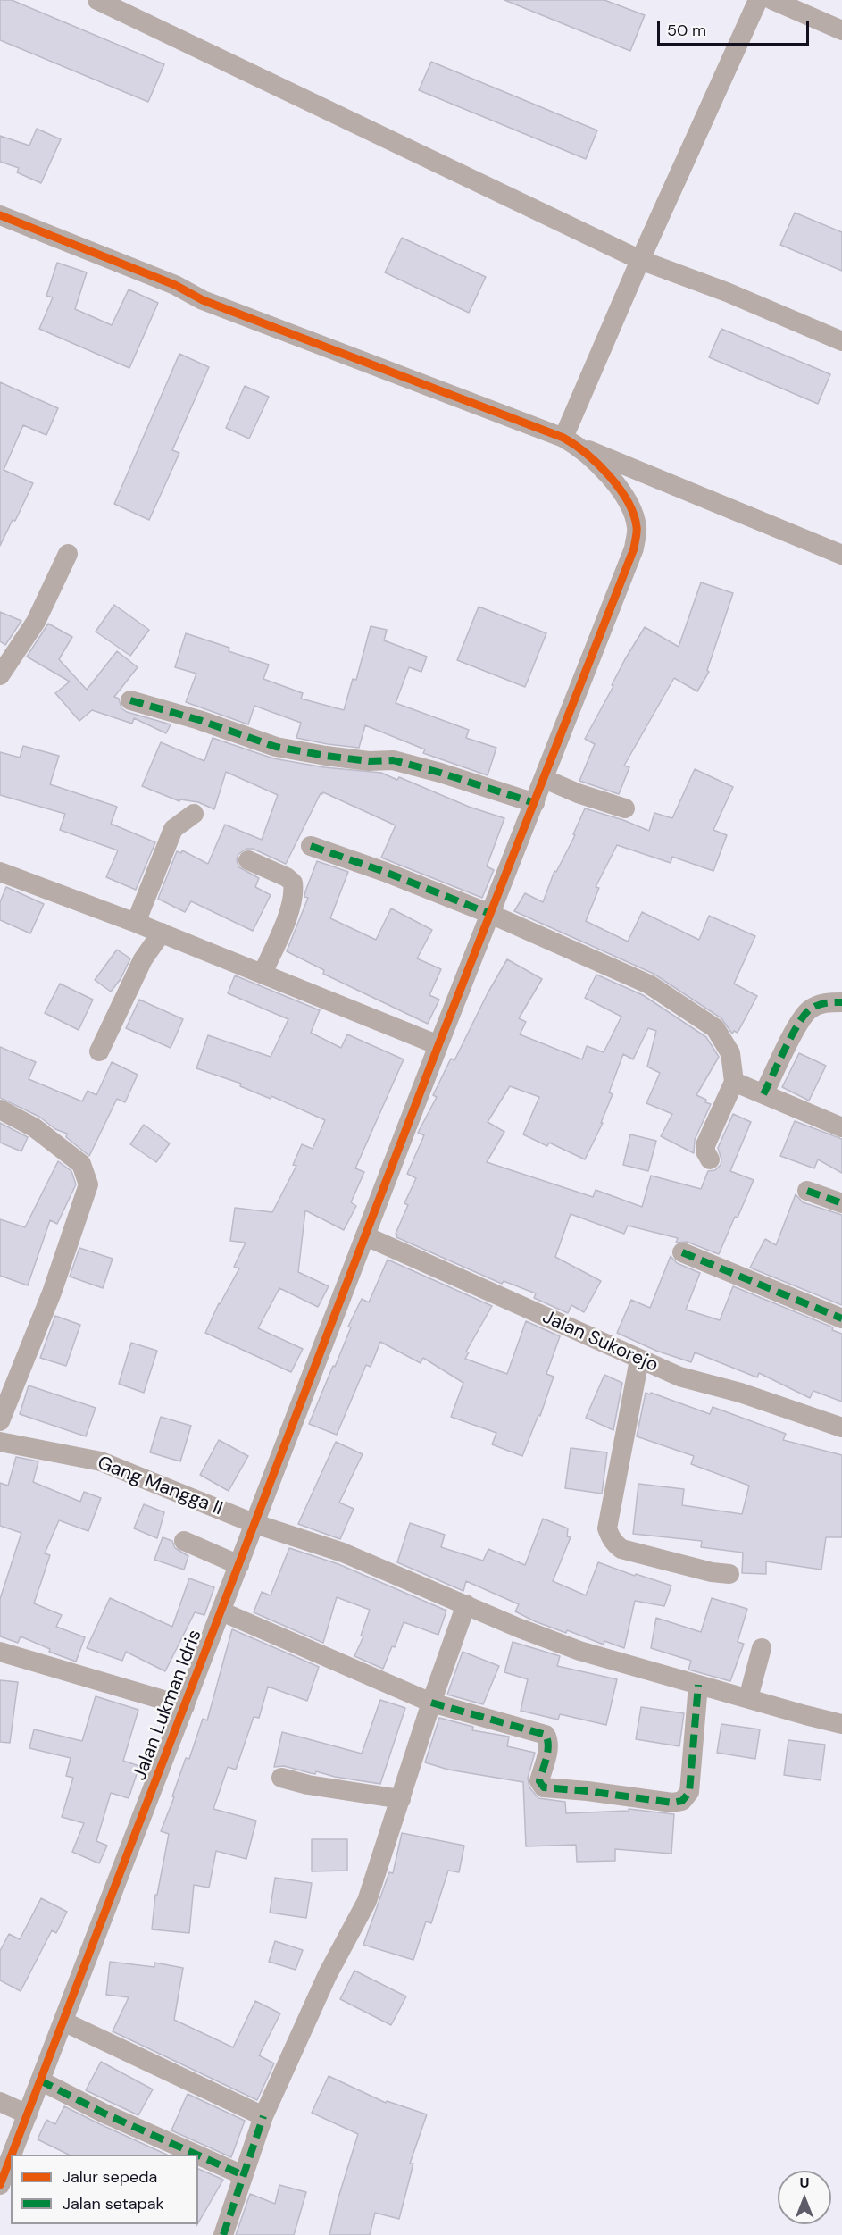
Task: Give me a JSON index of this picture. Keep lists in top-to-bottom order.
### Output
{
  "streets": {
    "street": ["Jalan Sukorejo", "Gang Mangga II", "Jalan Lukman Idris"]
  },
  "crossings": [
    ["Jalan Sukorejo", "Jalan Lukman Idris"],
    ["Gang Mangga II", "Jalan Lukman Idris"]
  ],
  "legend": ["Jalur sepeda", "Jalan setapak"],
  "scale_bar": "50 m",
  "north": "top"
}
